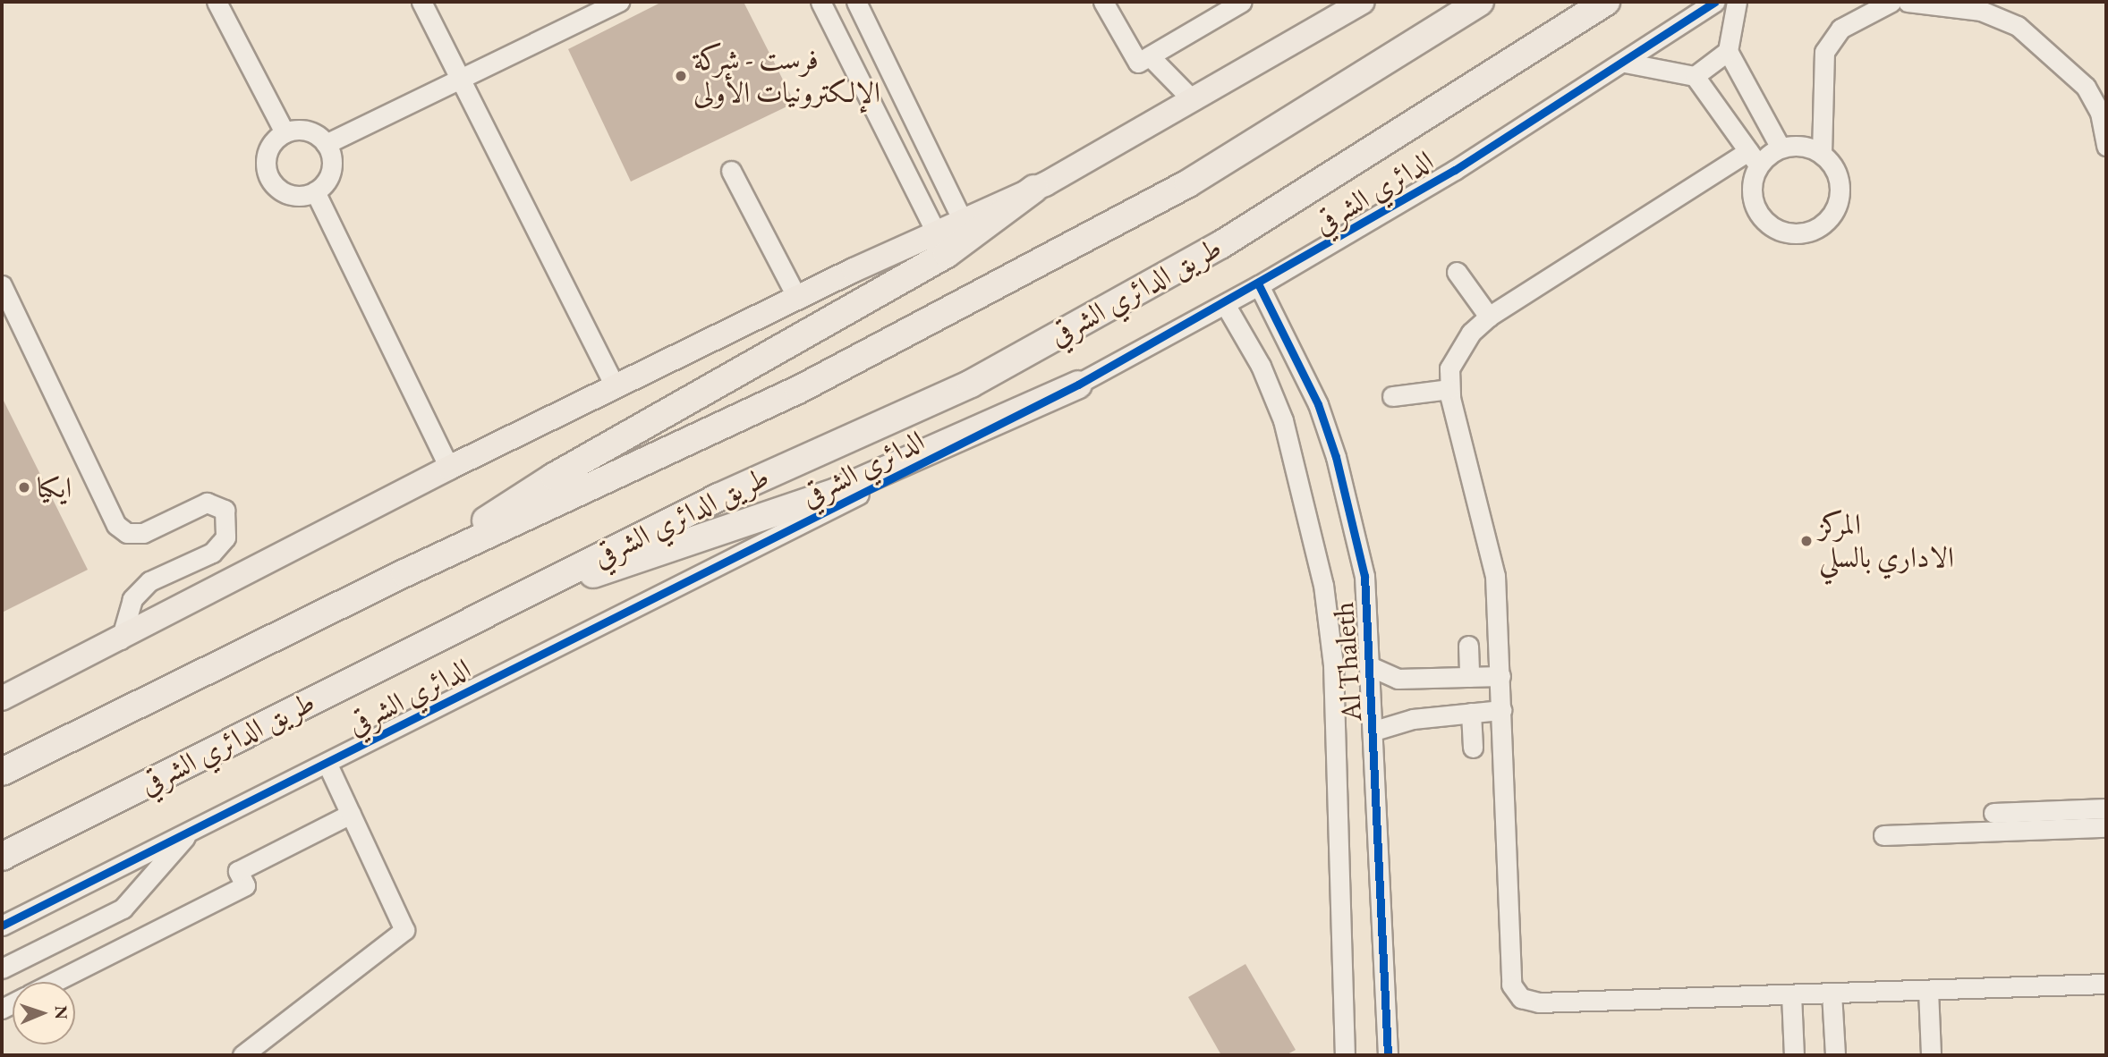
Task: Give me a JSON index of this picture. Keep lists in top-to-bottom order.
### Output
{
  "streets": {
    "highway": ["طريق الدائري الشرقي"],
    "street": ["الدائري الشرقي", "Al Thaleth"]
  },
  "crossings": [
    ["الدائري الشرقي", "Al Thaleth"]
  ],
  "places": ["فرست - شركة الإلكترونيات الأولى", "ايكيا", "المركز الاداري بالسلي"],
  "north": "right"
}
